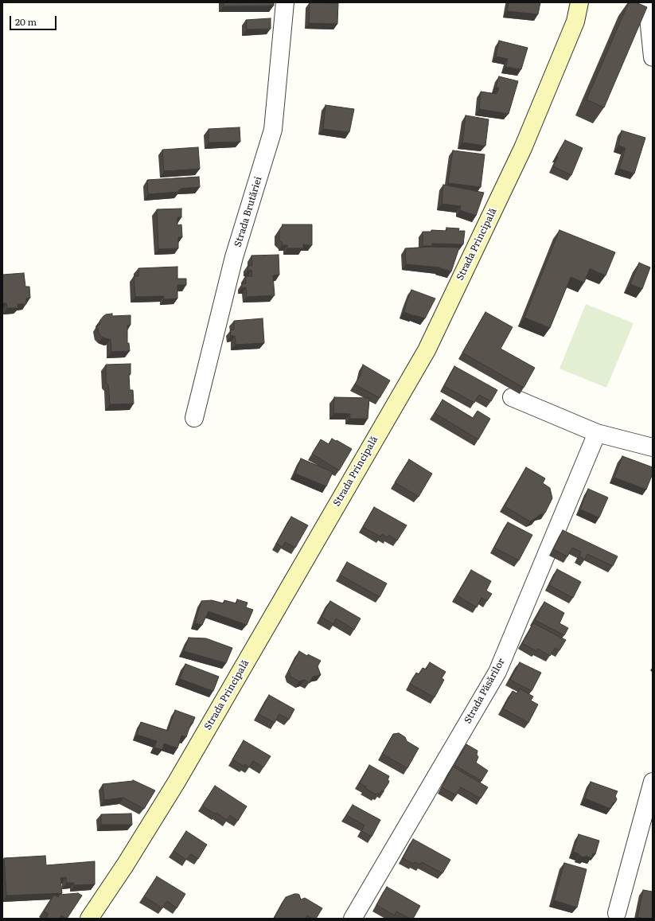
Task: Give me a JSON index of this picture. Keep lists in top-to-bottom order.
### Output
{
  "streets": {
    "main road": ["Strada Principală"],
    "street": ["Strada Brutăriei", "Strada Păsărilor"]
  },
  "scale_bar": "20 m"
}
